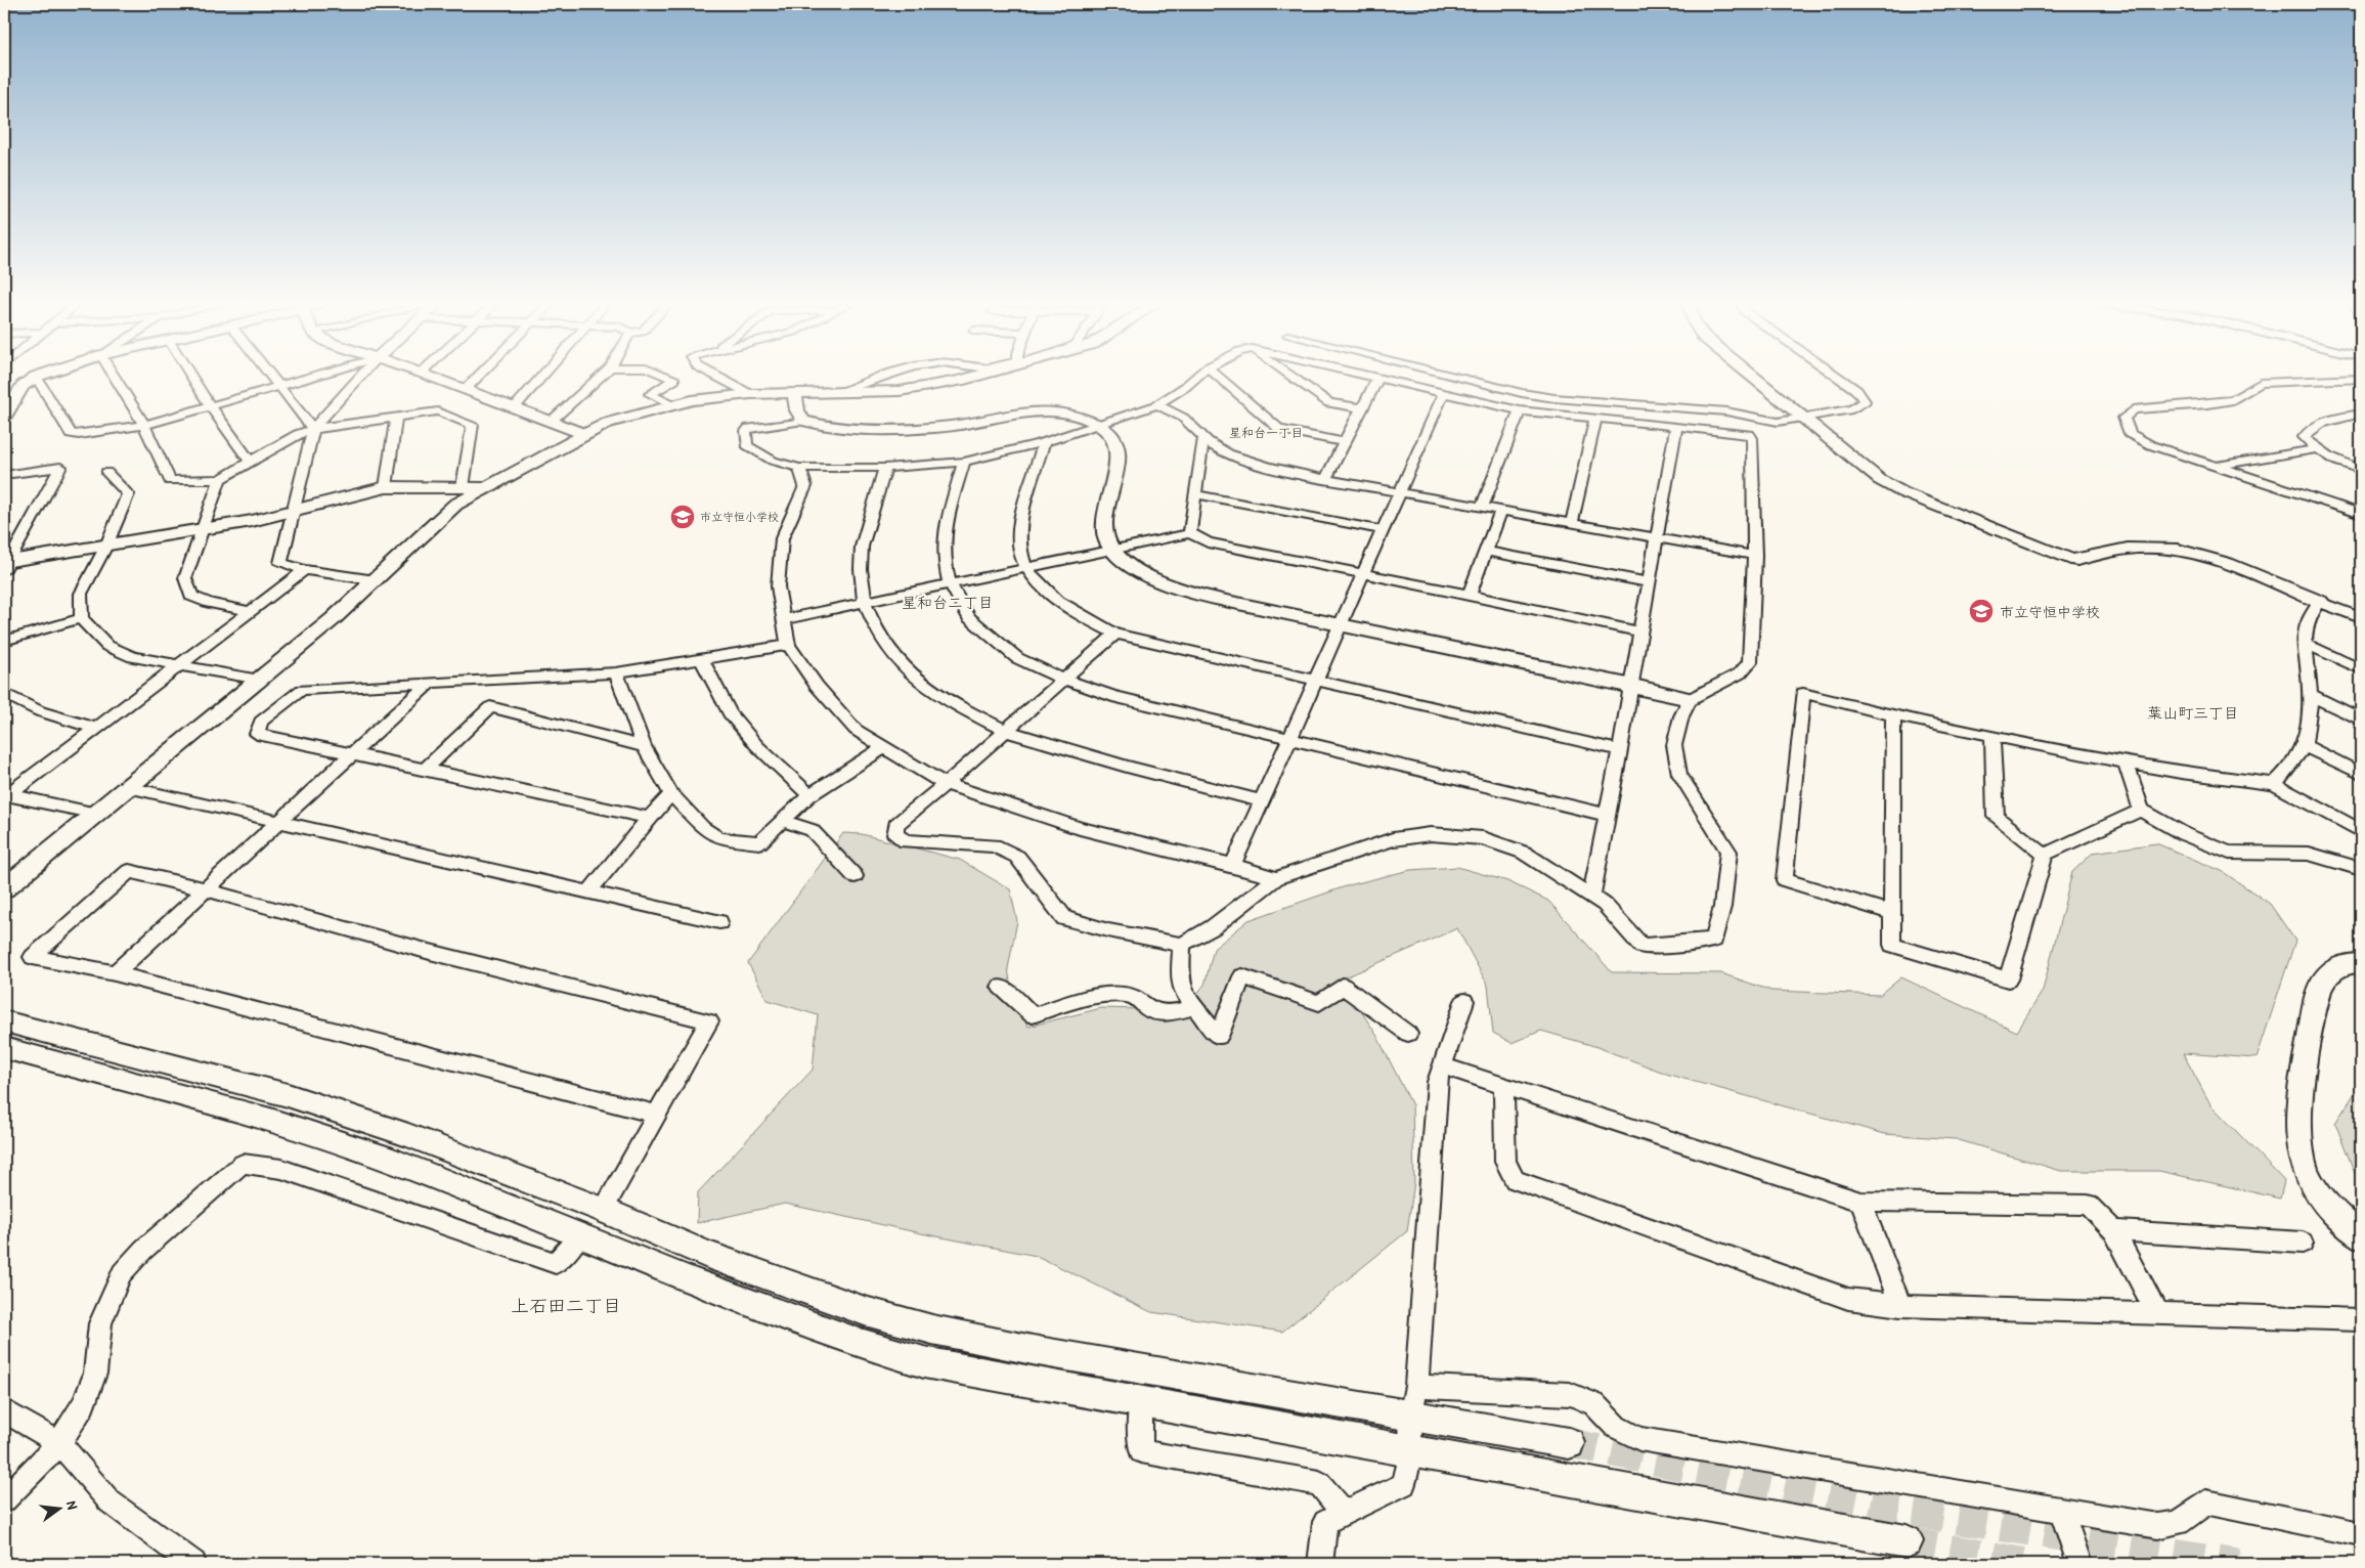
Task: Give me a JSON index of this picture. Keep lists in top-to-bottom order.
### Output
{
  "districts": [
    "星和台一丁目",
    "星和台二丁目",
    "葉山町三丁目",
    "上石田二丁目"
  ],
  "places": {
    "school or university": ["市立守恒小学校", "市立守恒中学校"]
  },
  "north": "right"
}
